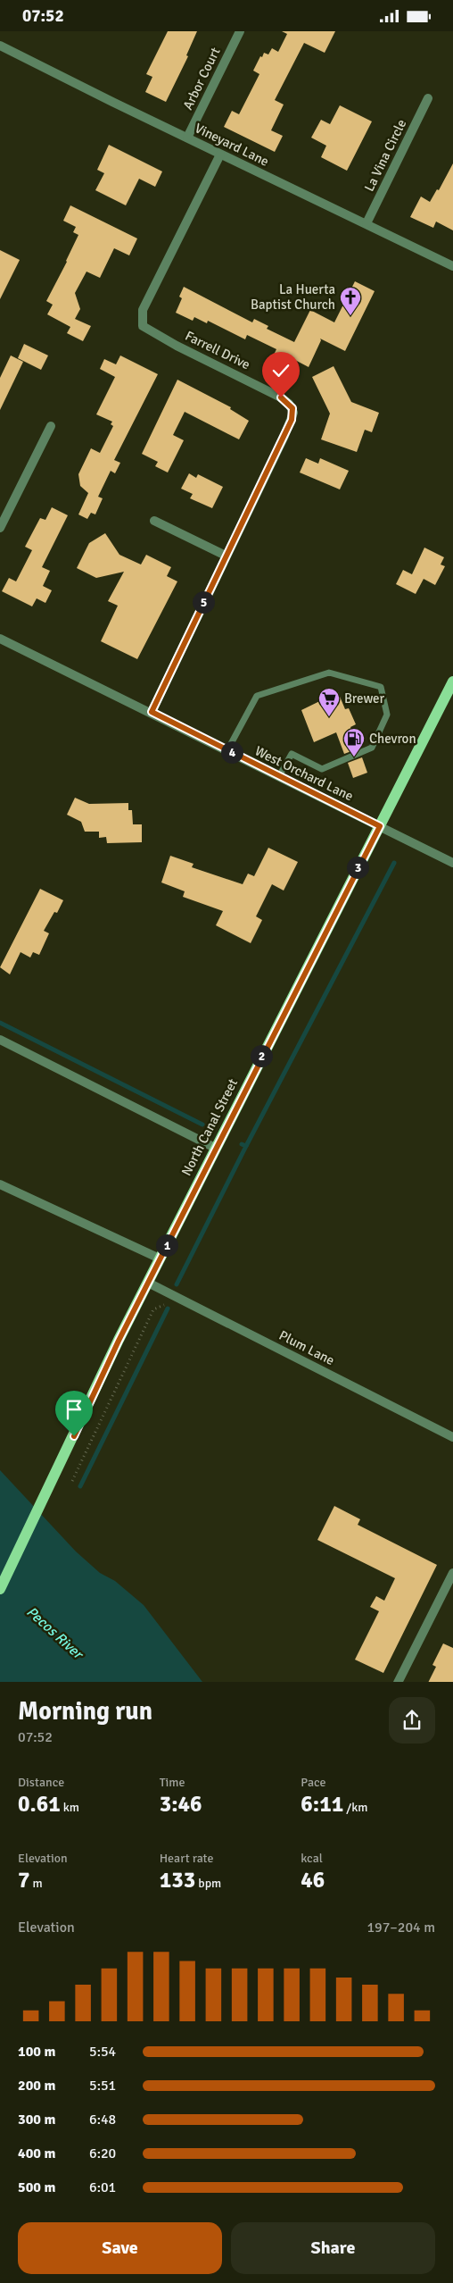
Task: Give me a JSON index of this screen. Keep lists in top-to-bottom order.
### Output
{
  "streets": {
    "main road": ["North Canal Street"],
    "street": [
      "Arbor Court",
      "Vineyard Lane",
      "La Vina Circle",
      "Farrell Drive",
      "West Orchard Lane",
      "Plum Lane"
    ]
  },
  "crossings": [
    ["Arbor Court", "Vineyard Lane"],
    ["Vineyard Lane", "La Vina Circle"],
    ["Vineyard Lane", "Farrell Drive"],
    ["Farrell Drive", "West Orchard Lane"],
    ["West Orchard Lane", "North Canal Street"],
    ["North Canal Street", "Plum Lane"]
  ],
  "water": ["Pecos River"],
  "places": {
    "church": ["La Huerta Baptist Church"],
    "supermarket": ["Brewer"],
    "fuel station": ["Chevron"]
  },
  "page": {
    "status": "07:52",
    "pins": [
      "5",
      "4",
      "3",
      "2",
      "1"
    ],
    "heading": ["Morning run", "07:52"],
    "stats": [
      ["Distance", "0.61 km"],
      ["Time", "3:46"],
      ["Pace", "6:11 /km"],
      ["Elevation", "7 m"],
      ["Heart rate", "133 bpm"],
      ["kcal", "46"]
    ],
    "chart": ["Elevation", "197–204 m"],
    "list": [
      {
        "name": "100 m",
        "note": "5:54"
      },
      {
        "name": "200 m",
        "note": "5:51"
      },
      {
        "name": "300 m",
        "note": "6:48"
      },
      {
        "name": "400 m",
        "note": "6:20"
      },
      {
        "name": "500 m",
        "note": "6:01"
      }
    ],
    "buttons": ["Save", "Share"]
  }
}
